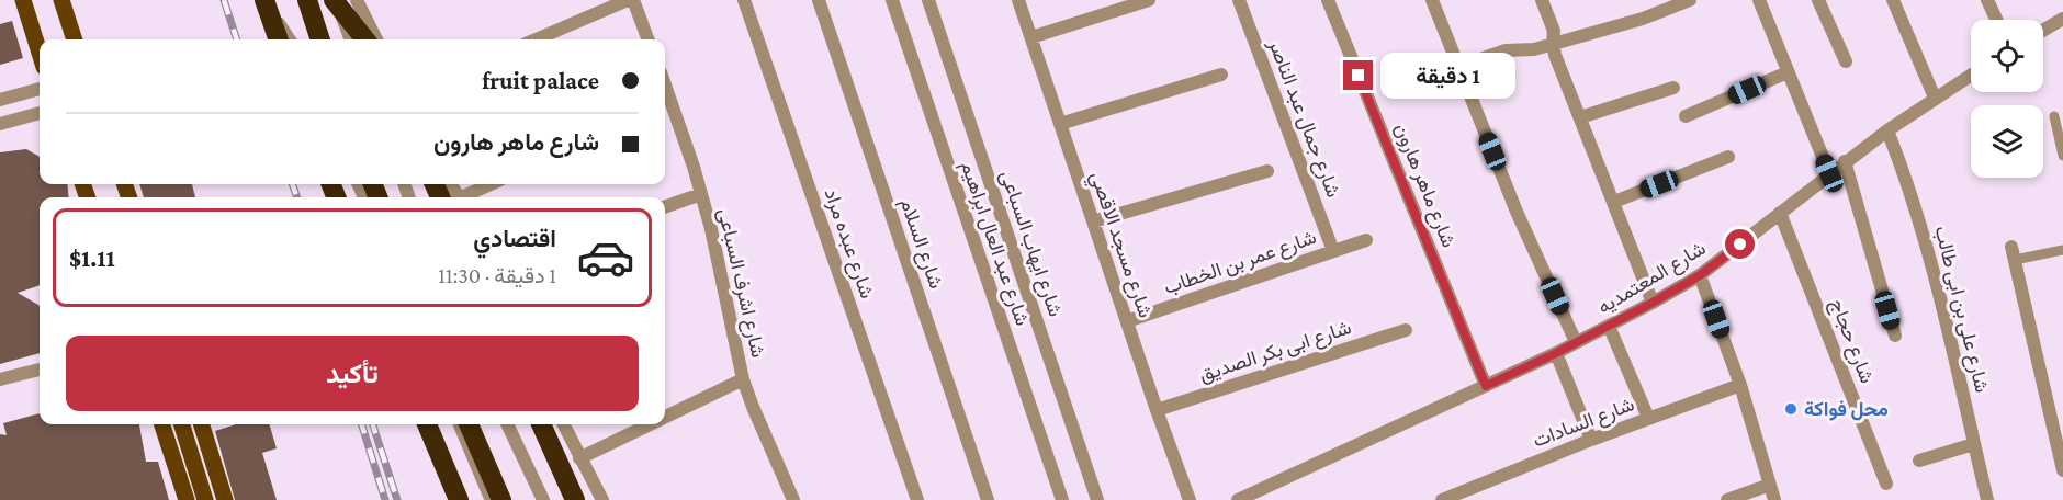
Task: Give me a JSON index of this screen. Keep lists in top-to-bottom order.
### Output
{
  "streets": {
    "street": [
      "شارع جمال عبد الناصر",
      "شارع ماهر هارون",
      "شارع عبده مراد",
      "شارع السلام",
      "شارع عبد العال ابراهيم",
      "شارع ايهاب السباعى",
      "شارع مسجد الاقصي",
      "شارع عمر بن الخطاب",
      "شارع المعتمديه",
      "شارع اشرف السباعى",
      "شارع على بن ابى طالب",
      "شارع حجاج",
      "شارع ابى بكر الصديق",
      "شارع السادات"
    ]
  },
  "crossings": [
    ["شارع جمال عبد الناصر", "شارع عمر بن الخطاب"],
    ["شارع ماهر هارون", "شارع المعتمديه"],
    ["شارع مسجد الاقصي", "شارع عمر بن الخطاب"],
    ["شارع مسجد الاقصي", "شارع ابى بكر الصديق"],
    ["شارع المعتمديه", "شارع على بن ابى طالب"],
    ["شارع المعتمديه", "شارع حجاج"]
  ],
  "places": ["محل فواكة"],
  "page": {
    "banner": ["fruit palace", "شارع ماهر هارون"],
    "bubble": "1 دقيقة",
    "list": [
      {
        "name": "اقتصادي",
        "note": "1 دقيقة · 11:30",
        "value": "$1.11"
      }
    ],
    "buttons": "تأكيد"
  }
}
